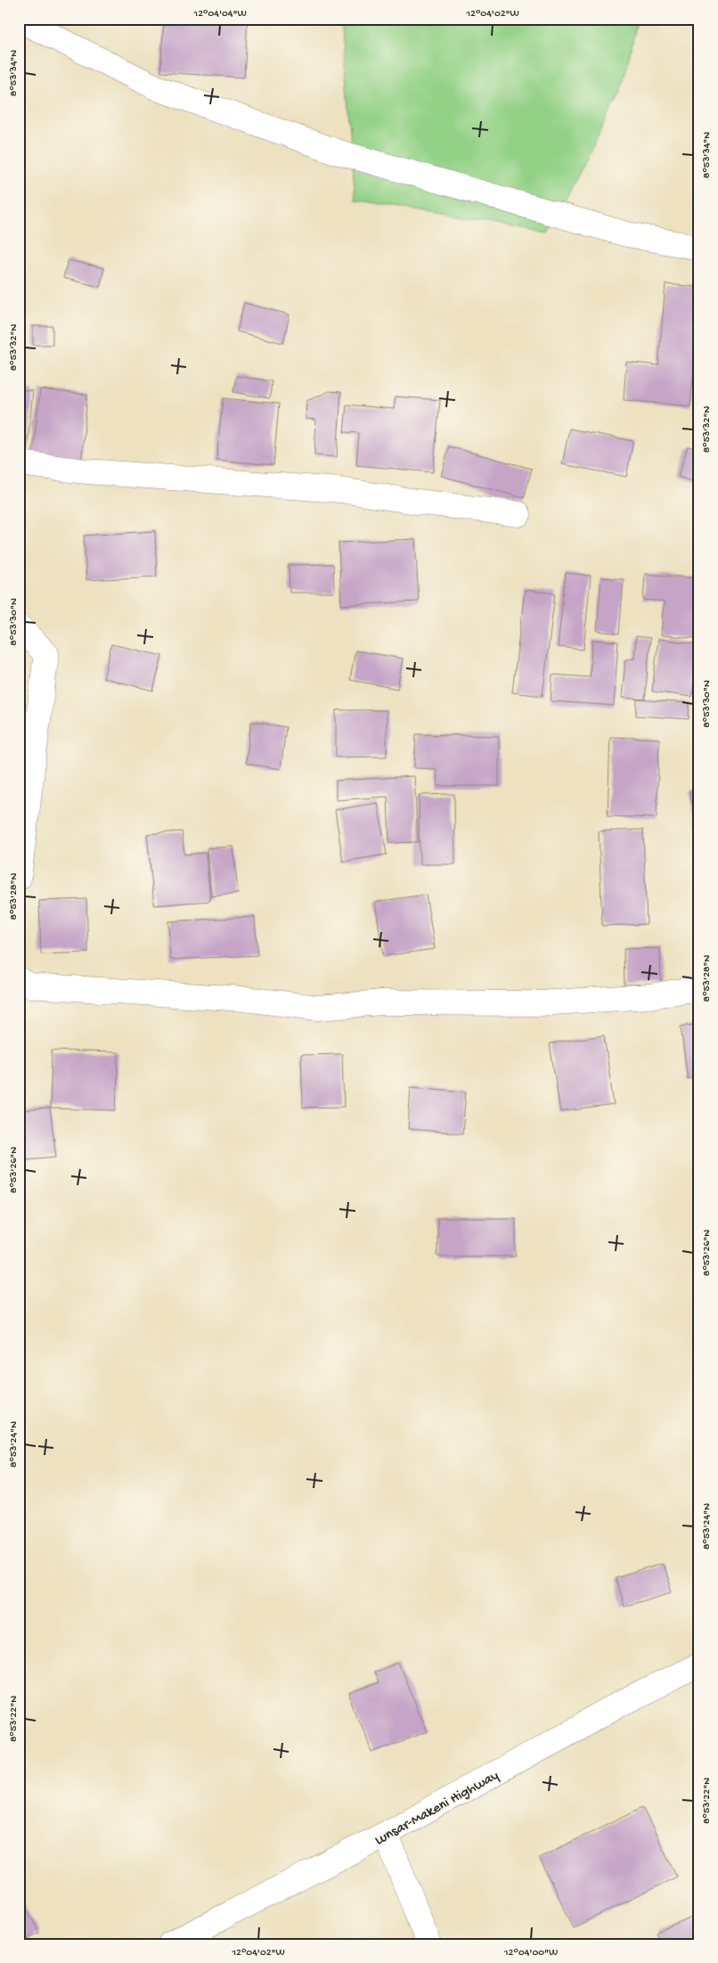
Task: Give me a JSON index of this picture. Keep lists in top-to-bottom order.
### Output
{
  "streets": {
    "street": ["Lunsar-Makeni Highway"]
  },
  "coordinates": [
    "12°04'04\"W",
    "12°04'02\"W",
    "8°53'34\"N",
    "8°53'32\"N",
    "8°53'30\"N",
    "8°53'28\"N",
    "8°53'26\"N",
    "8°53'24\"N",
    "8°53'22\"N",
    "12°04'00\"W"
  ]
}
